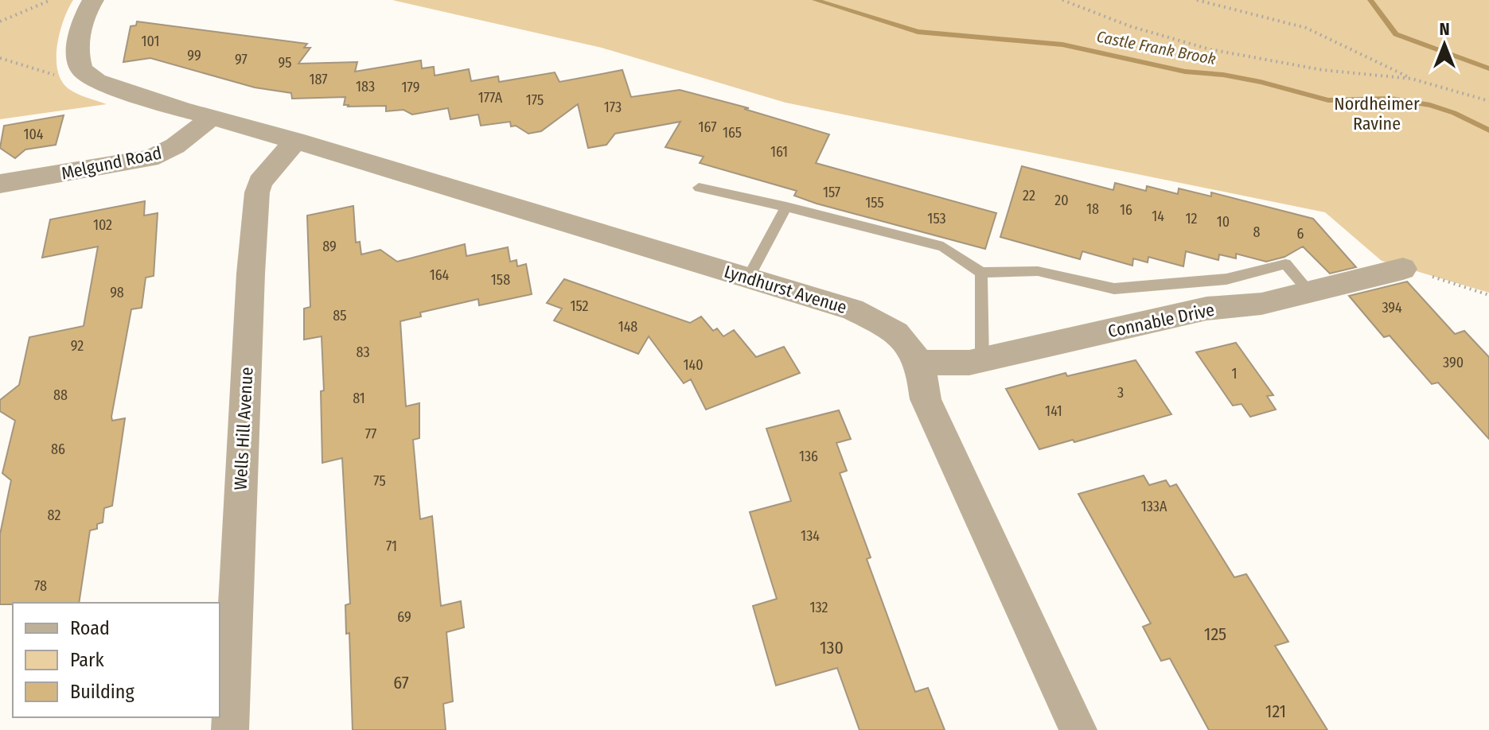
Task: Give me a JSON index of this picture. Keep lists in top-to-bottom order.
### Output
{
  "streets": {
    "street": [
      "Melgund Road",
      "Lyndhurst Avenue",
      "Connable Drive",
      "Wells Hill Avenue"
    ]
  },
  "crossings": [
    ["Melgund Road", "Lyndhurst Avenue"],
    ["Lyndhurst Avenue", "Connable Drive"],
    ["Lyndhurst Avenue", "Wells Hill Avenue"]
  ],
  "water": ["Castle Frank Brook"],
  "parks": ["Nordheimer Ravine"],
  "house_numbers": [
    "101",
    "99",
    "97",
    "95",
    "187",
    "183",
    "179",
    "177A",
    "175",
    "173",
    "167",
    "165",
    "104",
    "161",
    "157",
    "22",
    "20",
    "155",
    "18",
    "16",
    "14",
    "153",
    "12",
    "10",
    "102",
    "8",
    "6",
    "89",
    "164",
    "158",
    "98",
    "152",
    "394",
    "85",
    "148",
    "92",
    "83",
    "390",
    "140",
    "1",
    "3",
    "88",
    "81",
    "141",
    "77",
    "86",
    "136",
    "75",
    "133A",
    "82",
    "134",
    "71",
    "78",
    "132",
    "69",
    "125",
    "130",
    "67",
    "121"
  ],
  "legend": ["Road", "Park", "Building"],
  "north": "top"
}
